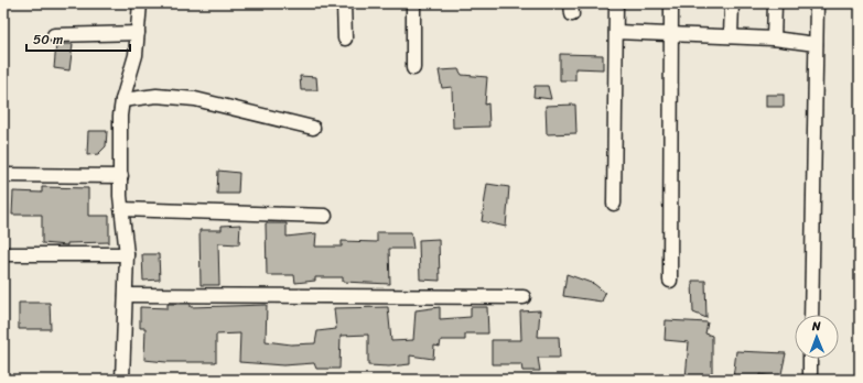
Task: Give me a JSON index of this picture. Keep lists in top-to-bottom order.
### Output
{
  "scale_bar": "50 m",
  "north": "top"
}
